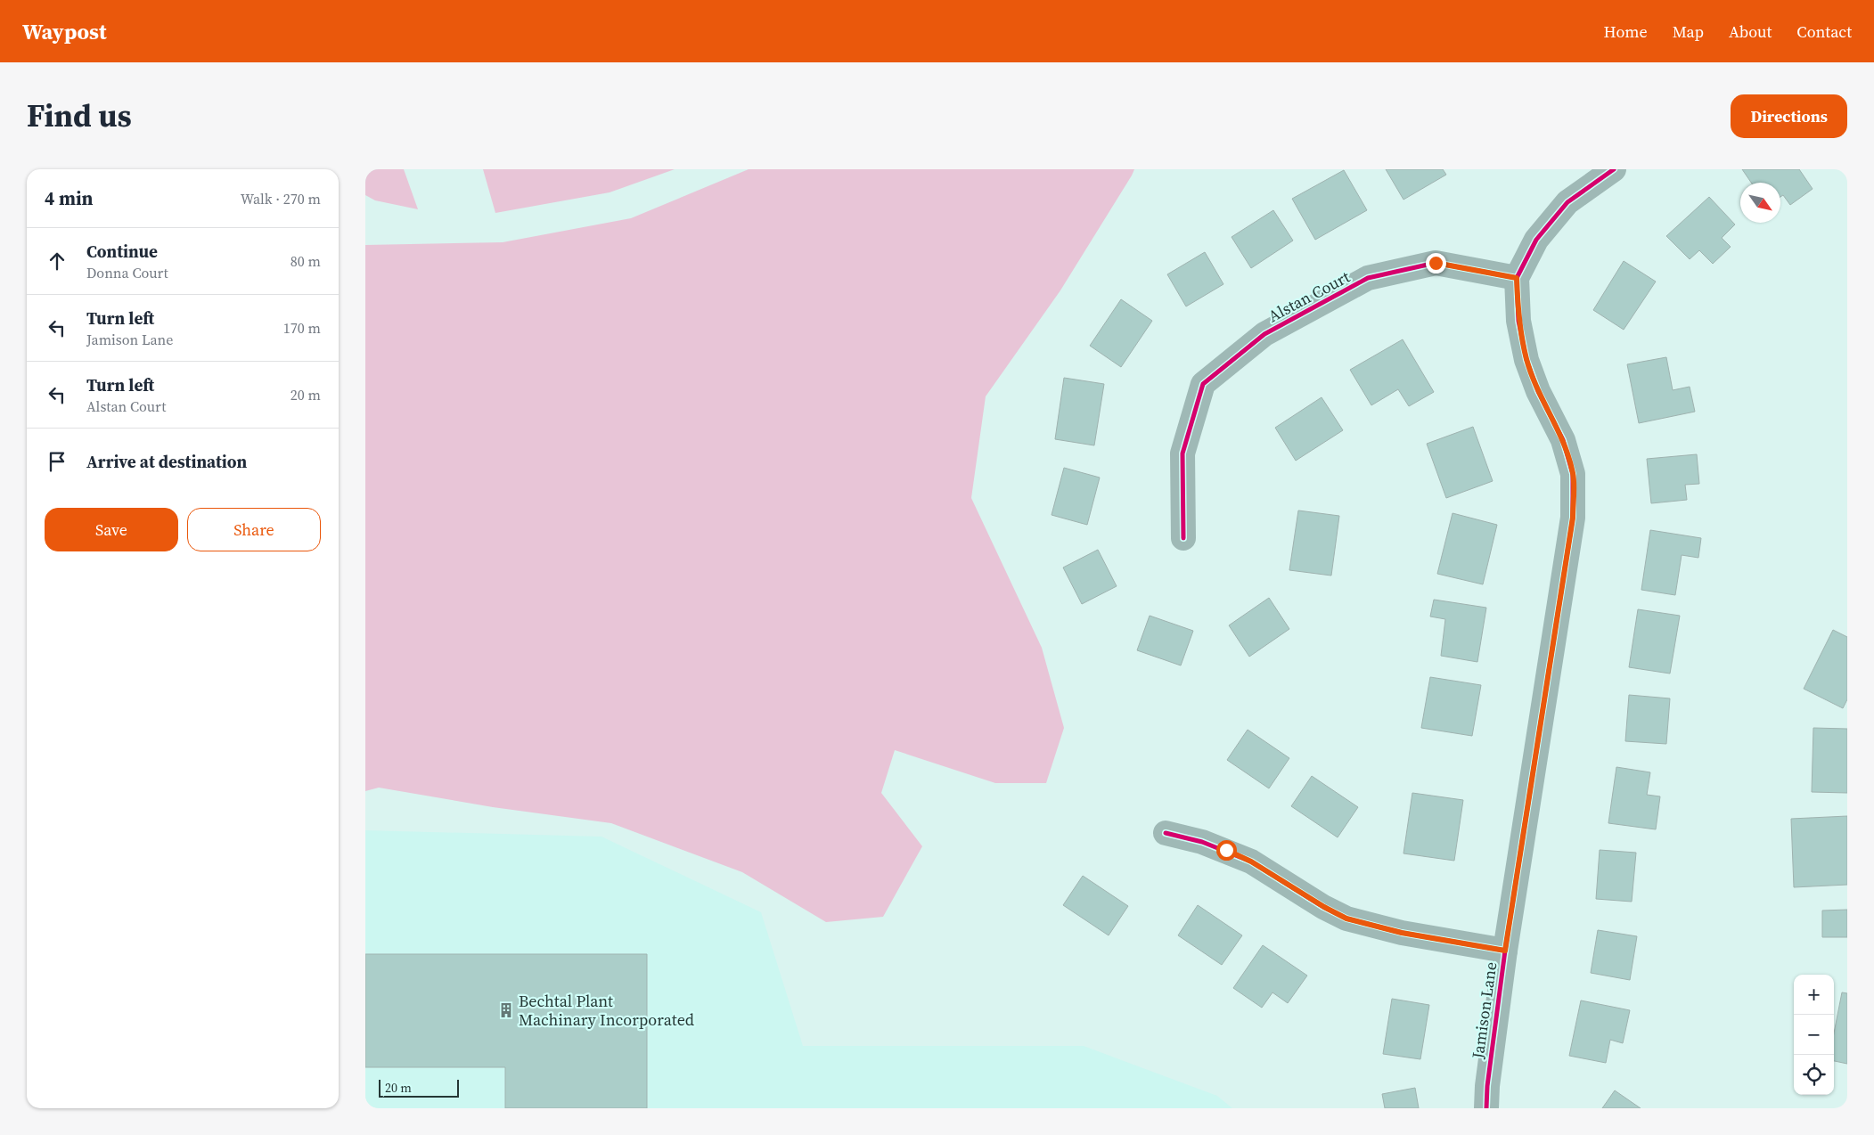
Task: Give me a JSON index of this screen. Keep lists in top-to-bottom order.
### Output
{
  "streets": {
    "street": ["Alstan Court", "Jamison Lane"]
  },
  "crossings": [
    ["Alstan Court", "Jamison Lane"]
  ],
  "places": {
    "building": ["Bechtal Plant Machinary Incorporated"]
  },
  "scale_bar": "20 m",
  "north": "bottom right",
  "page": {
    "header": "Waypost",
    "nav": [
      "Home",
      "Map",
      "About",
      "Contact"
    ],
    "title": "Find us",
    "buttons": [
      "Directions",
      ["Save", "Share"]
    ],
    "heading": ["4 min", "Walk · 270 m"],
    "list": [
      ["Continue", "Donna Court", "80 m"],
      ["Turn left", "Jamison Lane", "170 m"],
      ["Turn left", "Alstan Court", "20 m"],
      "Arrive at destination"
    ],
    "map_buttons": ["+", "−"],
    "scale": "20 m"
  }
}
